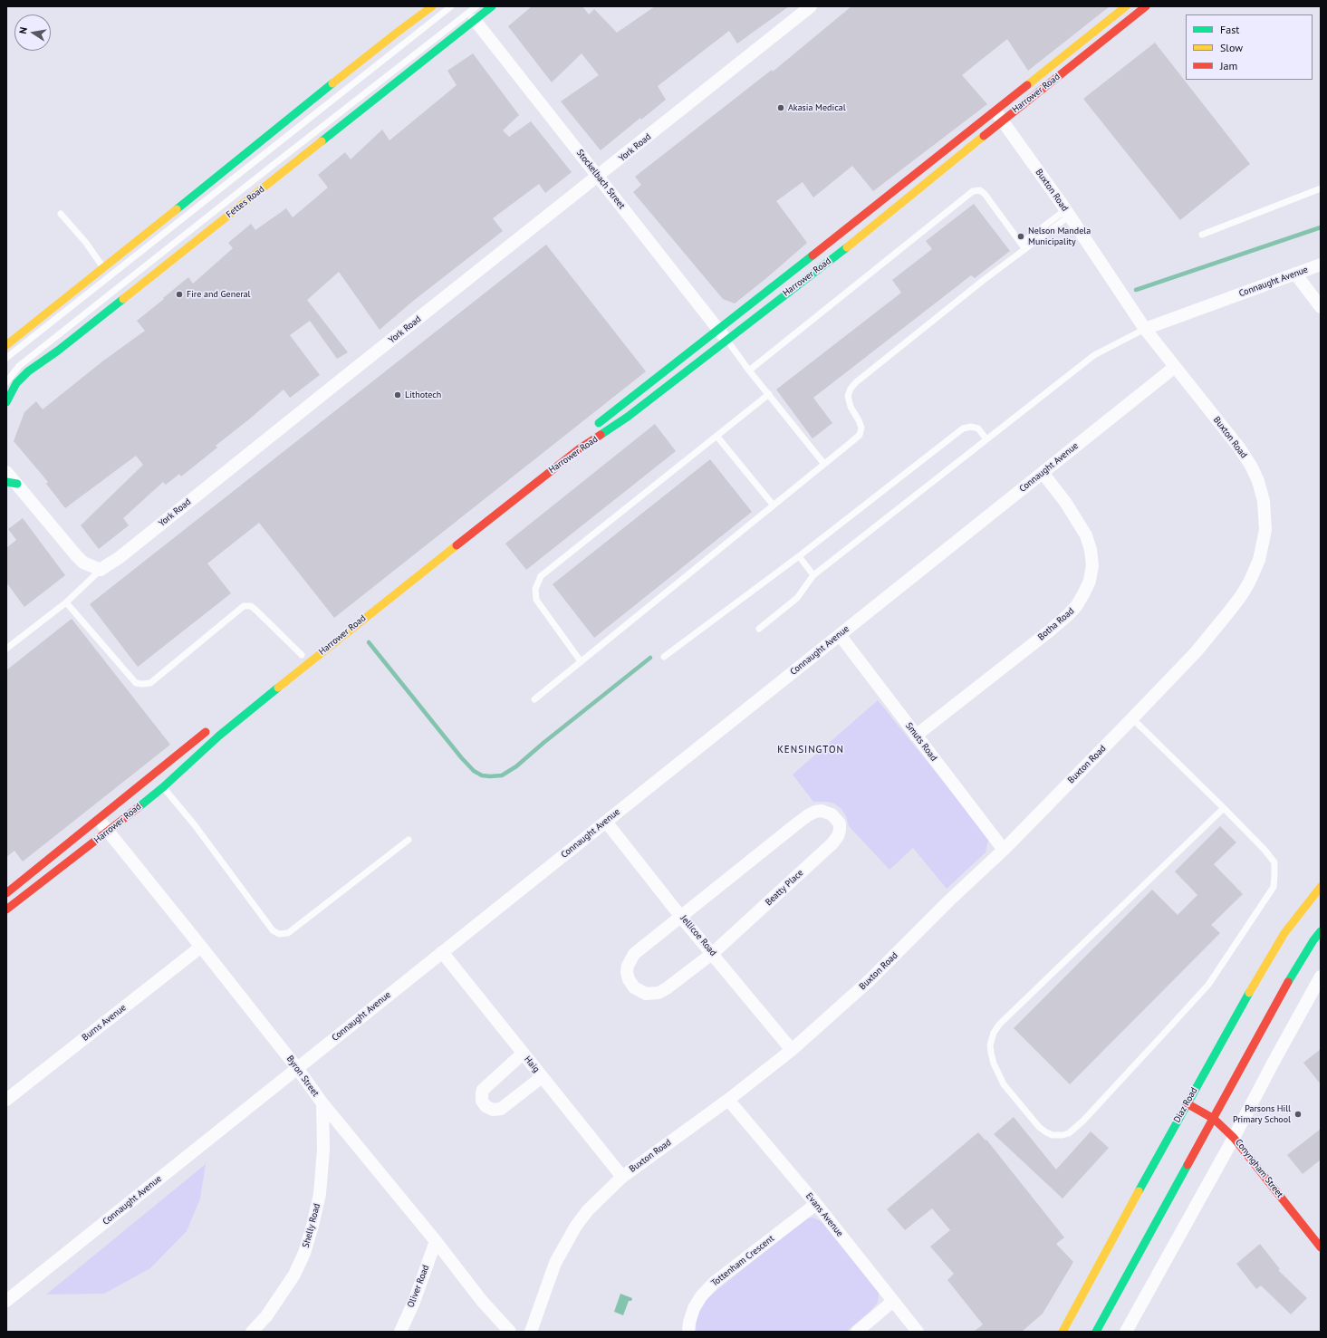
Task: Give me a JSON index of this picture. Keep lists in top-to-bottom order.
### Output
{
  "streets": {
    "main road": [
      "Harrower Road",
      "Fettes Road",
      "Diaz Road",
      "Conyngham Street"
    ],
    "street": [
      "York Road",
      "Stockelbach Street",
      "Buxton Road",
      "Connaught Avenue",
      "Botha Road",
      "Smuts Road",
      "Beatty Place",
      "Jellicoe Road",
      "Burns Avenue",
      "Haig",
      "Byron Street",
      "Evans Avenue",
      "Shelly Road",
      "Tottenham Crescent",
      "Oliver Road"
    ]
  },
  "crossings": [
    ["Harrower Road", "Stockelbach Street"],
    ["Harrower Road", "Buxton Road"],
    ["Harrower Road", "Byron Street"],
    ["York Road", "Stockelbach Street"],
    ["Stockelbach Street", "Fettes Road"],
    ["Buxton Road", "Connaught Avenue"],
    ["Buxton Road", "Smuts Road"],
    ["Buxton Road", "Jellicoe Road"],
    ["Buxton Road", "Haig"],
    ["Buxton Road", "Evans Avenue"],
    ["Connaught Avenue", "Botha Road"],
    ["Connaught Avenue", "Smuts Road"],
    ["Connaught Avenue", "Jellicoe Road"],
    ["Connaught Avenue", "Haig"],
    ["Connaught Avenue", "Byron Street"],
    ["Botha Road", "Smuts Road"],
    ["Beatty Place", "Jellicoe Road"],
    ["Burns Avenue", "Byron Street"],
    ["Byron Street", "Shelly Road"],
    ["Byron Street", "Oliver Road"],
    ["Diaz Road", "Conyngham Street"],
    ["Evans Avenue", "Tottenham Crescent"]
  ],
  "districts": ["KENSINGTON"],
  "places": [
    "Akasia Medical",
    "Nelson Mandela Municipality",
    "Fire and General",
    "Lithotech",
    "Parsons Hill Primary School"
  ],
  "legend": ["Fast", "Slow", "Jam"],
  "north": "left"
}
